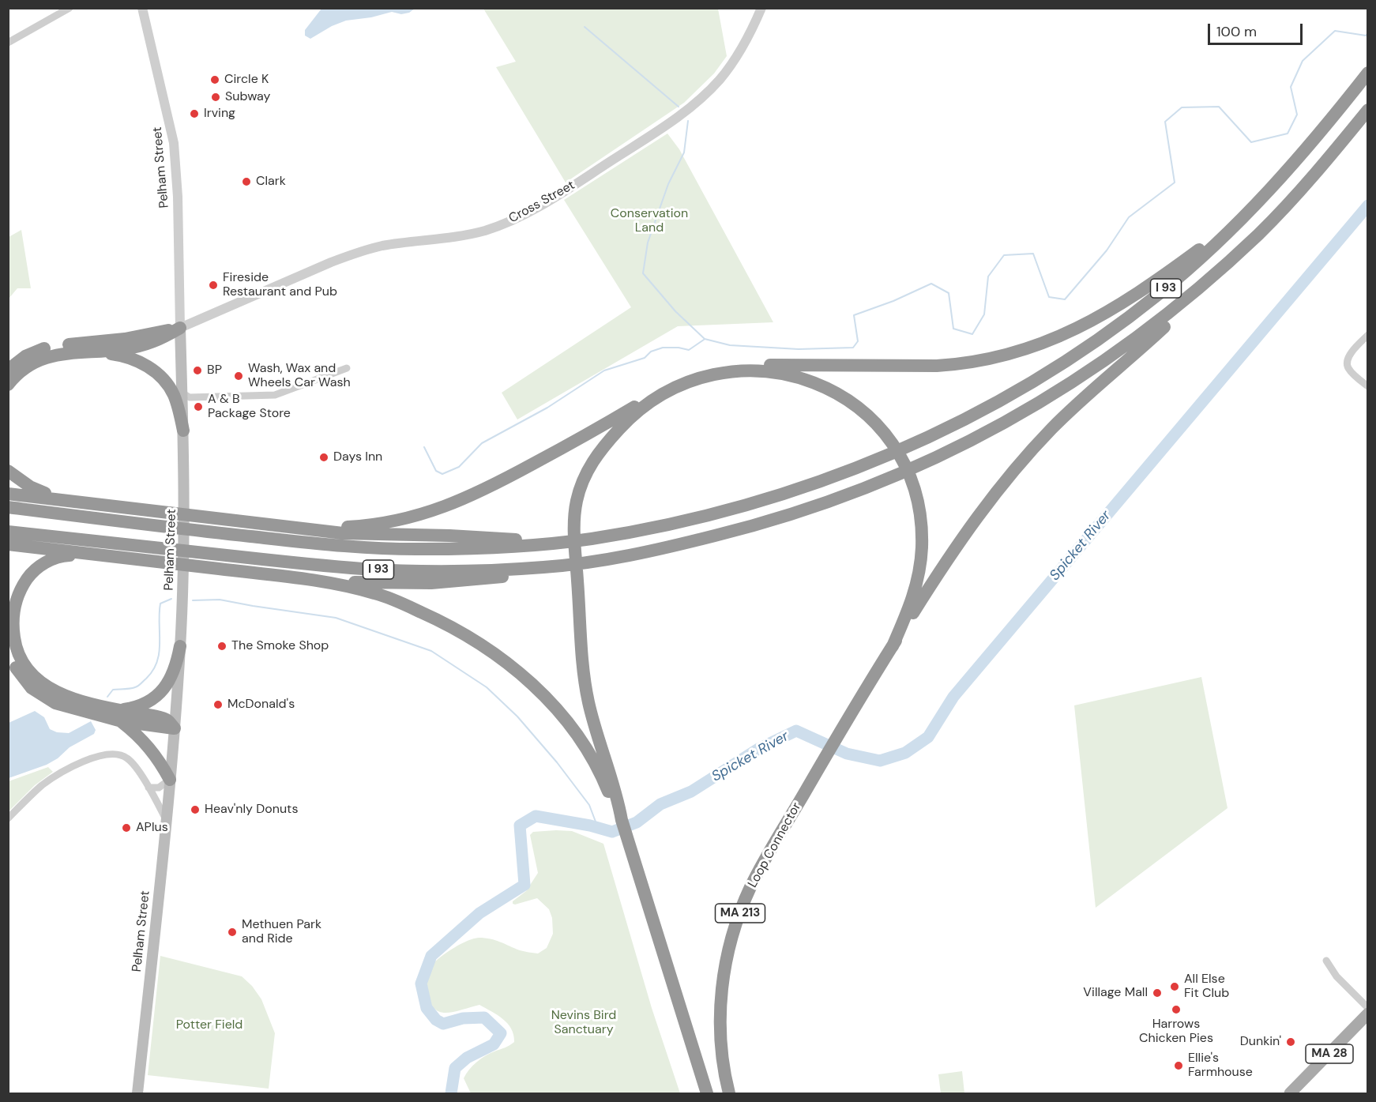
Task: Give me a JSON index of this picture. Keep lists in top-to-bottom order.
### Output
{
  "streets": {
    "highway": ["I 93", "Loop Connector", "MA 213"],
    "main road": ["Pelham Street", "MA 28"],
    "street": ["Cross Street"]
  },
  "crossings": [
    ["Pelham Street", "Cross Street"]
  ],
  "water": ["Spicket River"],
  "parks": ["Conservation Land", "Nevins Bird Sanctuary", "Potter Field"],
  "places": [
    "Circle K",
    "Subway",
    "Irving",
    "Clark",
    "Fireside Restaurant and Pub",
    "BP",
    "Wash, Wax and Wheels Car Wash",
    "A & B Package Store",
    "Days Inn",
    "The Smoke Shop",
    "McDonald's",
    "Heav'nly Donuts",
    "APlus",
    "Methuen Park and Ride",
    "All Else Fit Club",
    "Village Mall",
    "Harrows Chicken Pies",
    "Dunkin'",
    "Ellie's Farmhouse"
  ],
  "scale_bar": "100 m"
}
